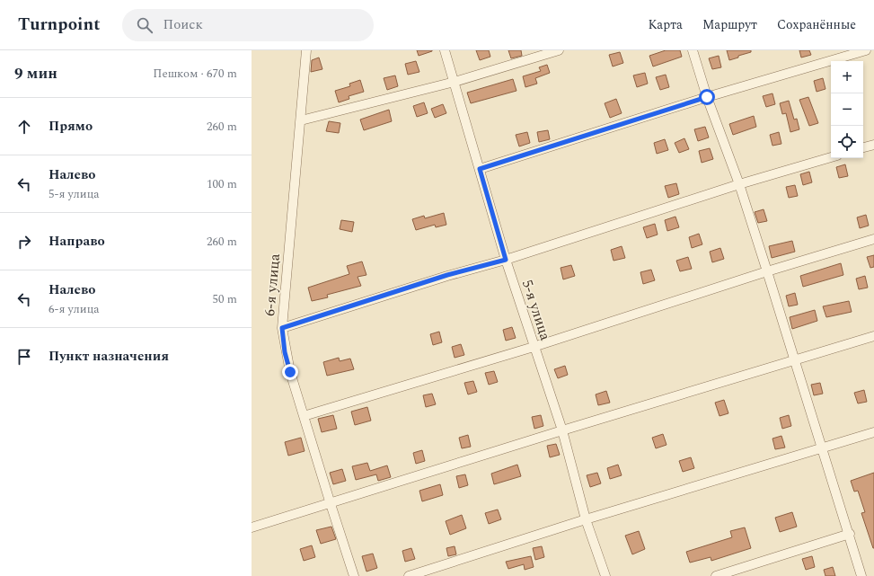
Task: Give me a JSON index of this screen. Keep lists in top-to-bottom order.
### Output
{
  "streets": {
    "street": ["6-я улица", "5-я улица"]
  },
  "page": {
    "header": "Turnpoint",
    "search": "Поиск",
    "nav": ["Карта", "Маршрут", "Сохранённые"],
    "heading": ["9 мин", "Пешком · 670 m"],
    "map_buttons": ["+", "−"],
    "list": [
      ["Прямо", "260 m"],
      ["Налево", "5-я улица", "100 m"],
      ["Направо", "260 m"],
      ["Налево", "6-я улица", "50 m"],
      "Пункт назначения"
    ]
  }
}
